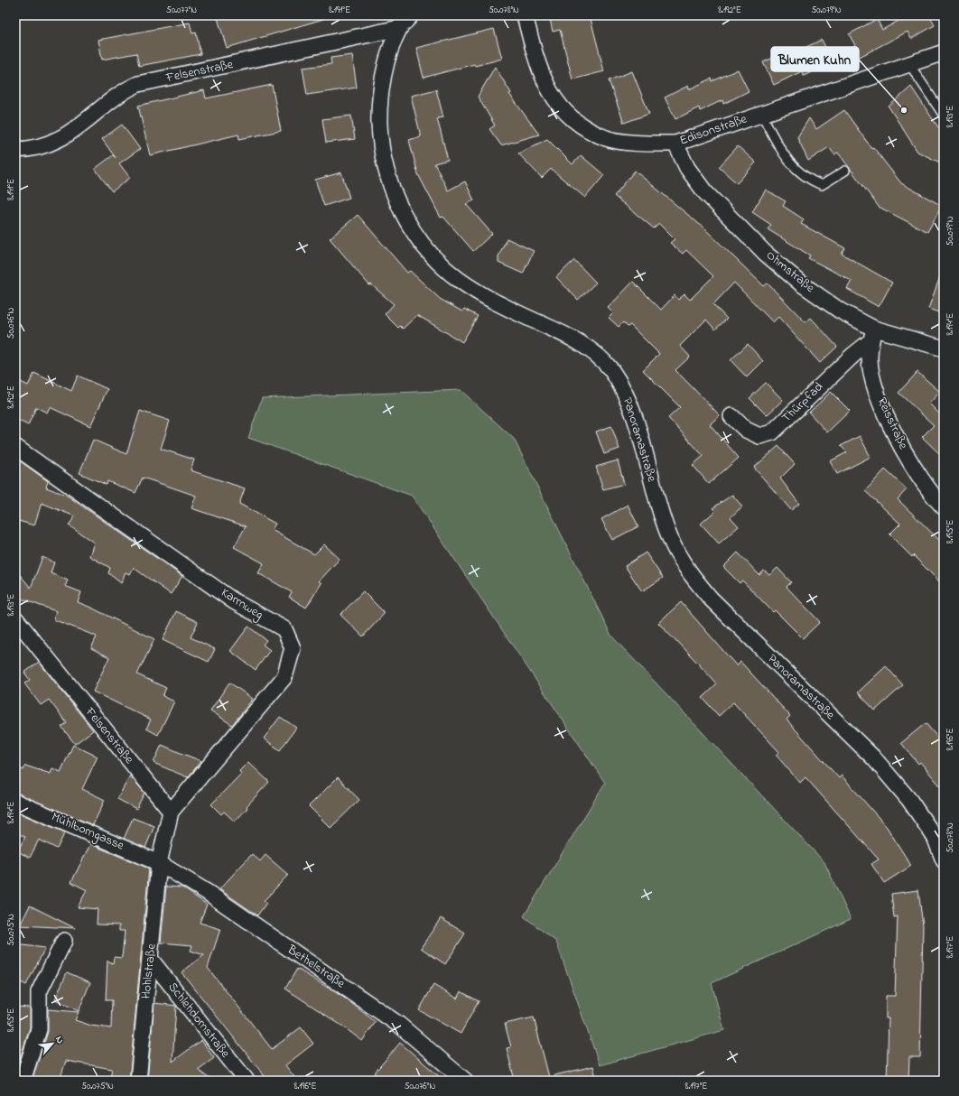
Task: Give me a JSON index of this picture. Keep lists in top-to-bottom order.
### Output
{
  "streets": {
    "street": [
      "Felsenstraße",
      "Edisonstraße",
      "Ohmstraße",
      "Thürpfad",
      "Reisstraße",
      "Panoramastraße",
      "Karrnweg",
      "Mühlborngasse",
      "Bethelstraße",
      "Hohlstraße",
      "Schlehdornstraße"
    ]
  },
  "crossings": [
    ["Felsenstraße", "Panoramastraße"],
    ["Felsenstraße", "Karrnweg"],
    ["Edisonstraße", "Ohmstraße"],
    ["Ohmstraße", "Thürpfad"],
    ["Ohmstraße", "Reisstraße"],
    ["Thürpfad", "Reisstraße"],
    ["Mühlborngasse", "Bethelstraße"],
    ["Mühlborngasse", "Hohlstraße"],
    ["Bethelstraße", "Hohlstraße"],
    ["Hohlstraße", "Schlehdornstraße"]
  ],
  "places": ["Blumen Kuhn"],
  "north": "top right",
  "coordinates": [
    "50.077°N",
    "8.191°E",
    "50.078°N",
    "8.192°E",
    "50.079°N",
    "8.193°E",
    "50.076°N",
    "8.194°E",
    "8.195°E",
    "8.196°E",
    "50.075°N",
    "8.197°E"
  ]
}
